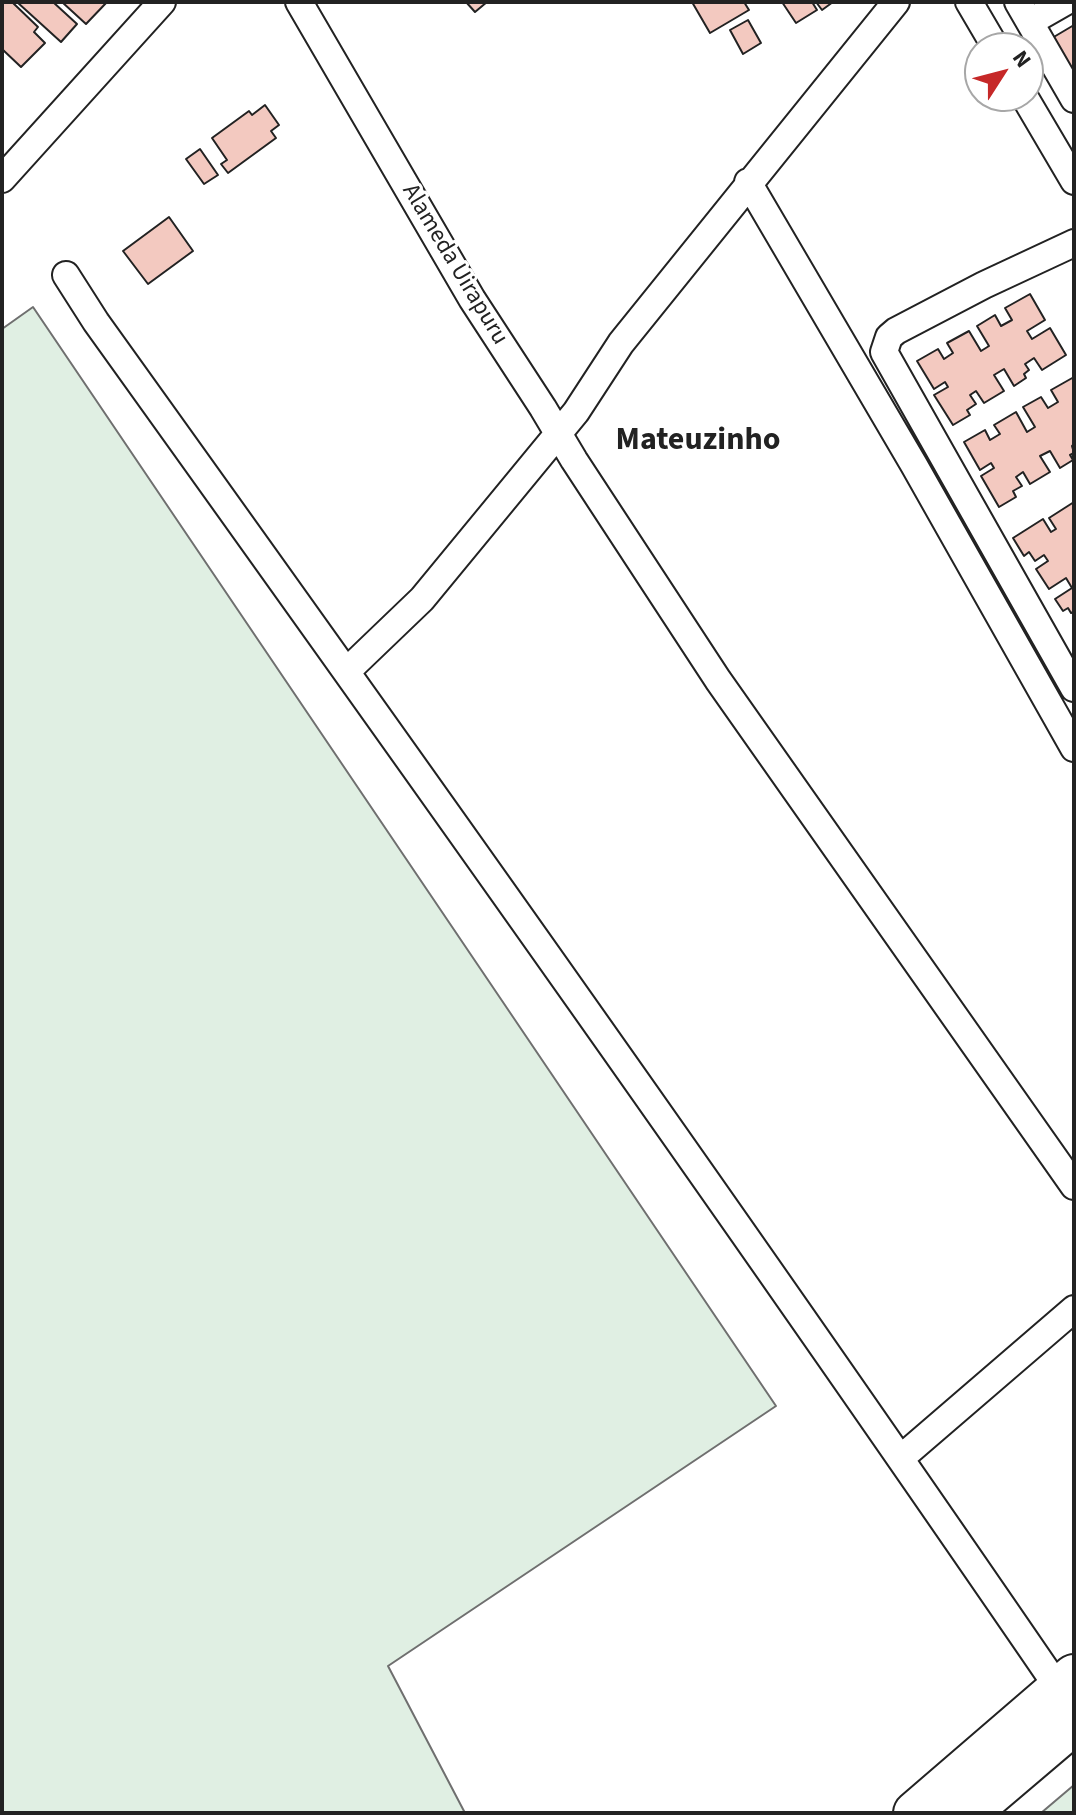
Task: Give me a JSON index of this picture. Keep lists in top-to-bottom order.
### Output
{
  "streets": {
    "street": ["Alameda Uirapuru"]
  },
  "districts": ["Mateuzinho"],
  "north": "top right"
}
